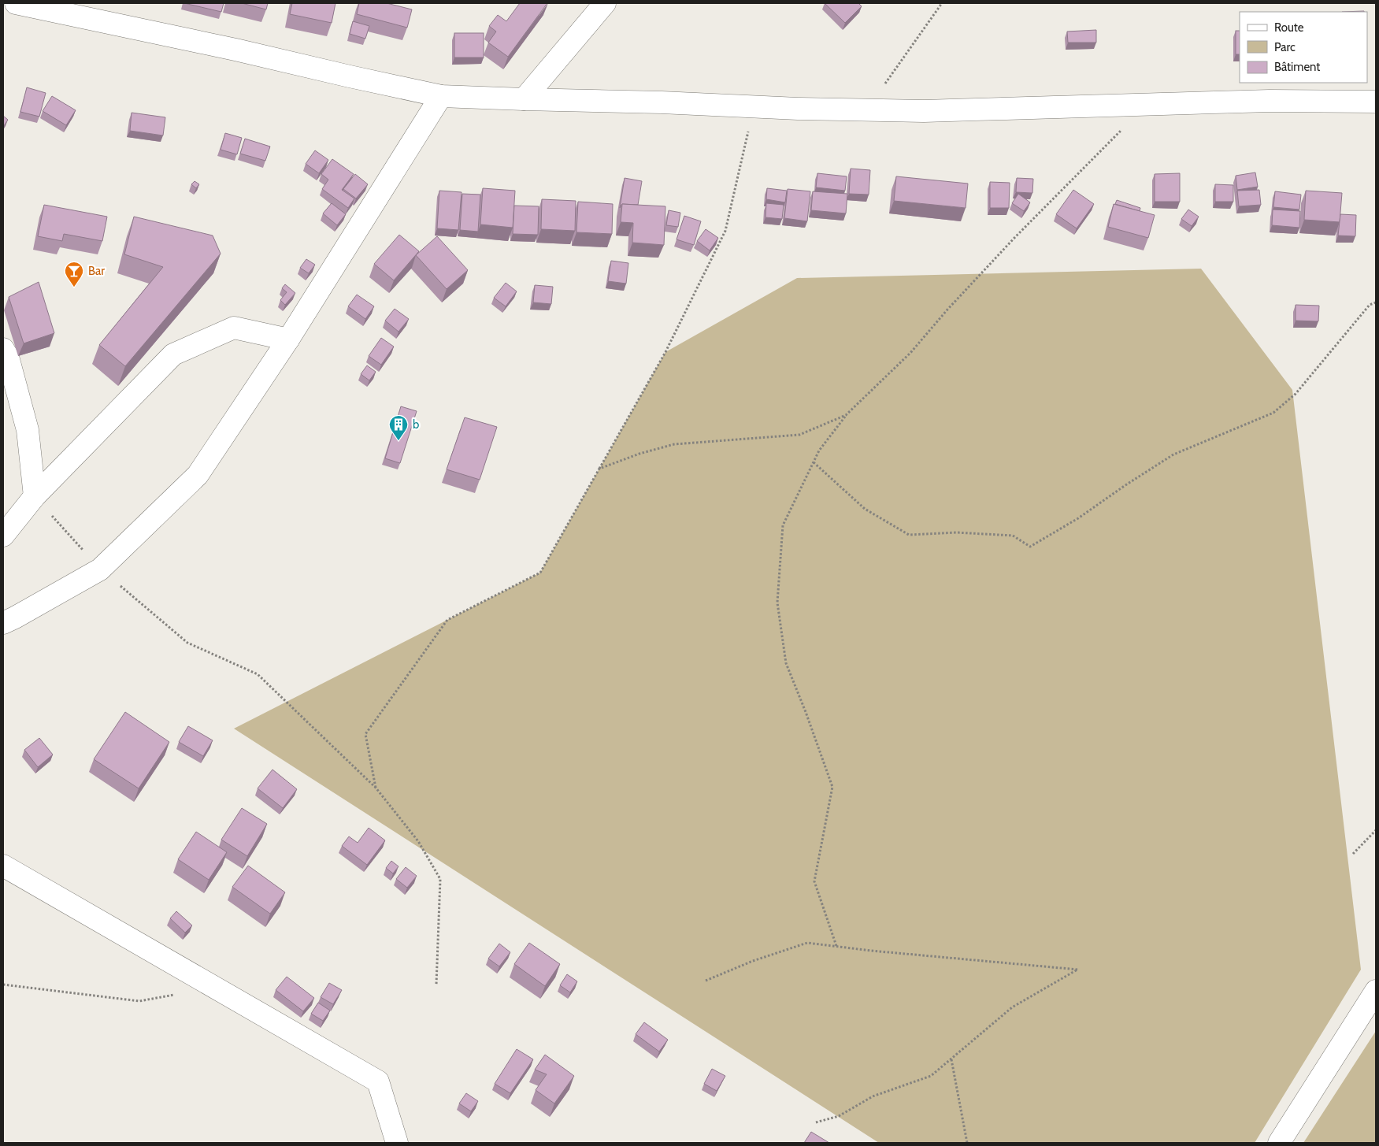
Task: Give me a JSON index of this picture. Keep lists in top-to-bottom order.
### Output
{
  "places": {
    "bar": ["Bar"],
    "building": ["b"]
  },
  "legend": ["Route", "Parc", "Bâtiment"]
}
